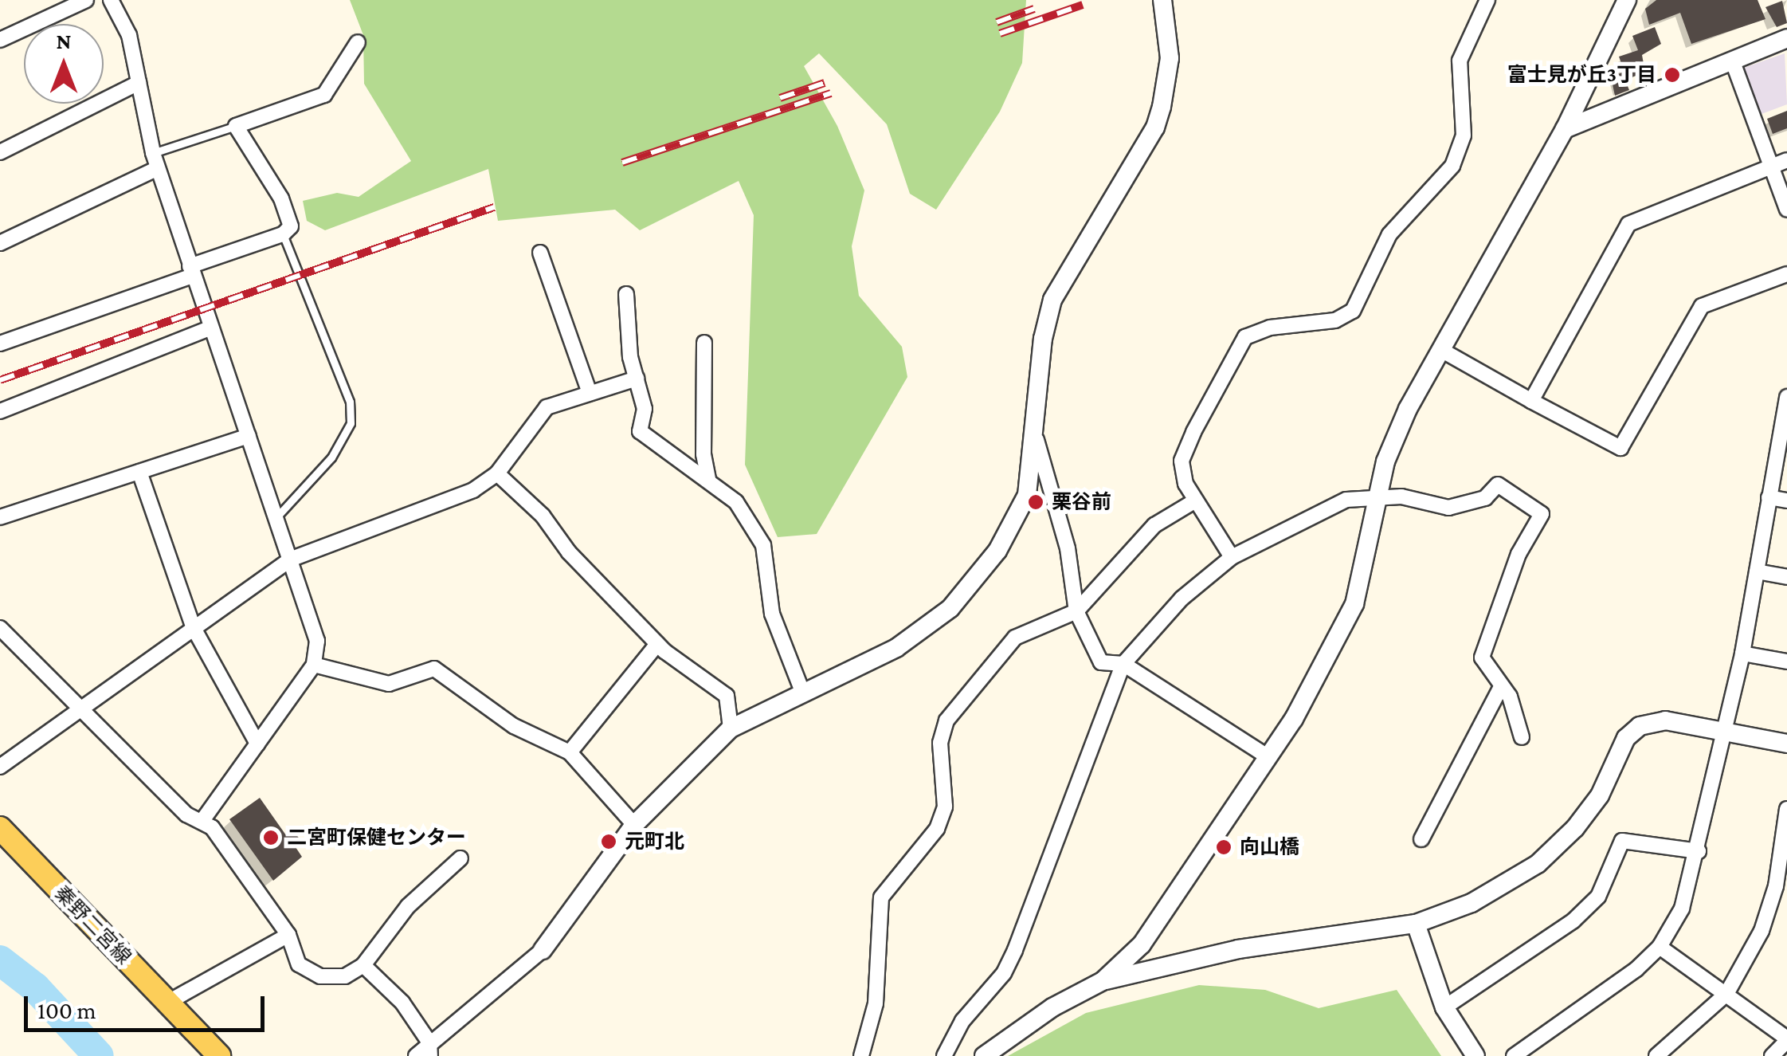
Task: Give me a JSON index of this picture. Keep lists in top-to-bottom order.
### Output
{
  "streets": {
    "main road": ["秦野二宮線"]
  },
  "places": [
    "富士見が丘3丁目",
    "栗谷前",
    "二宮町保健センター",
    "元町北",
    "向山橋"
  ],
  "scale_bar": "100 m",
  "north": "top"
}
